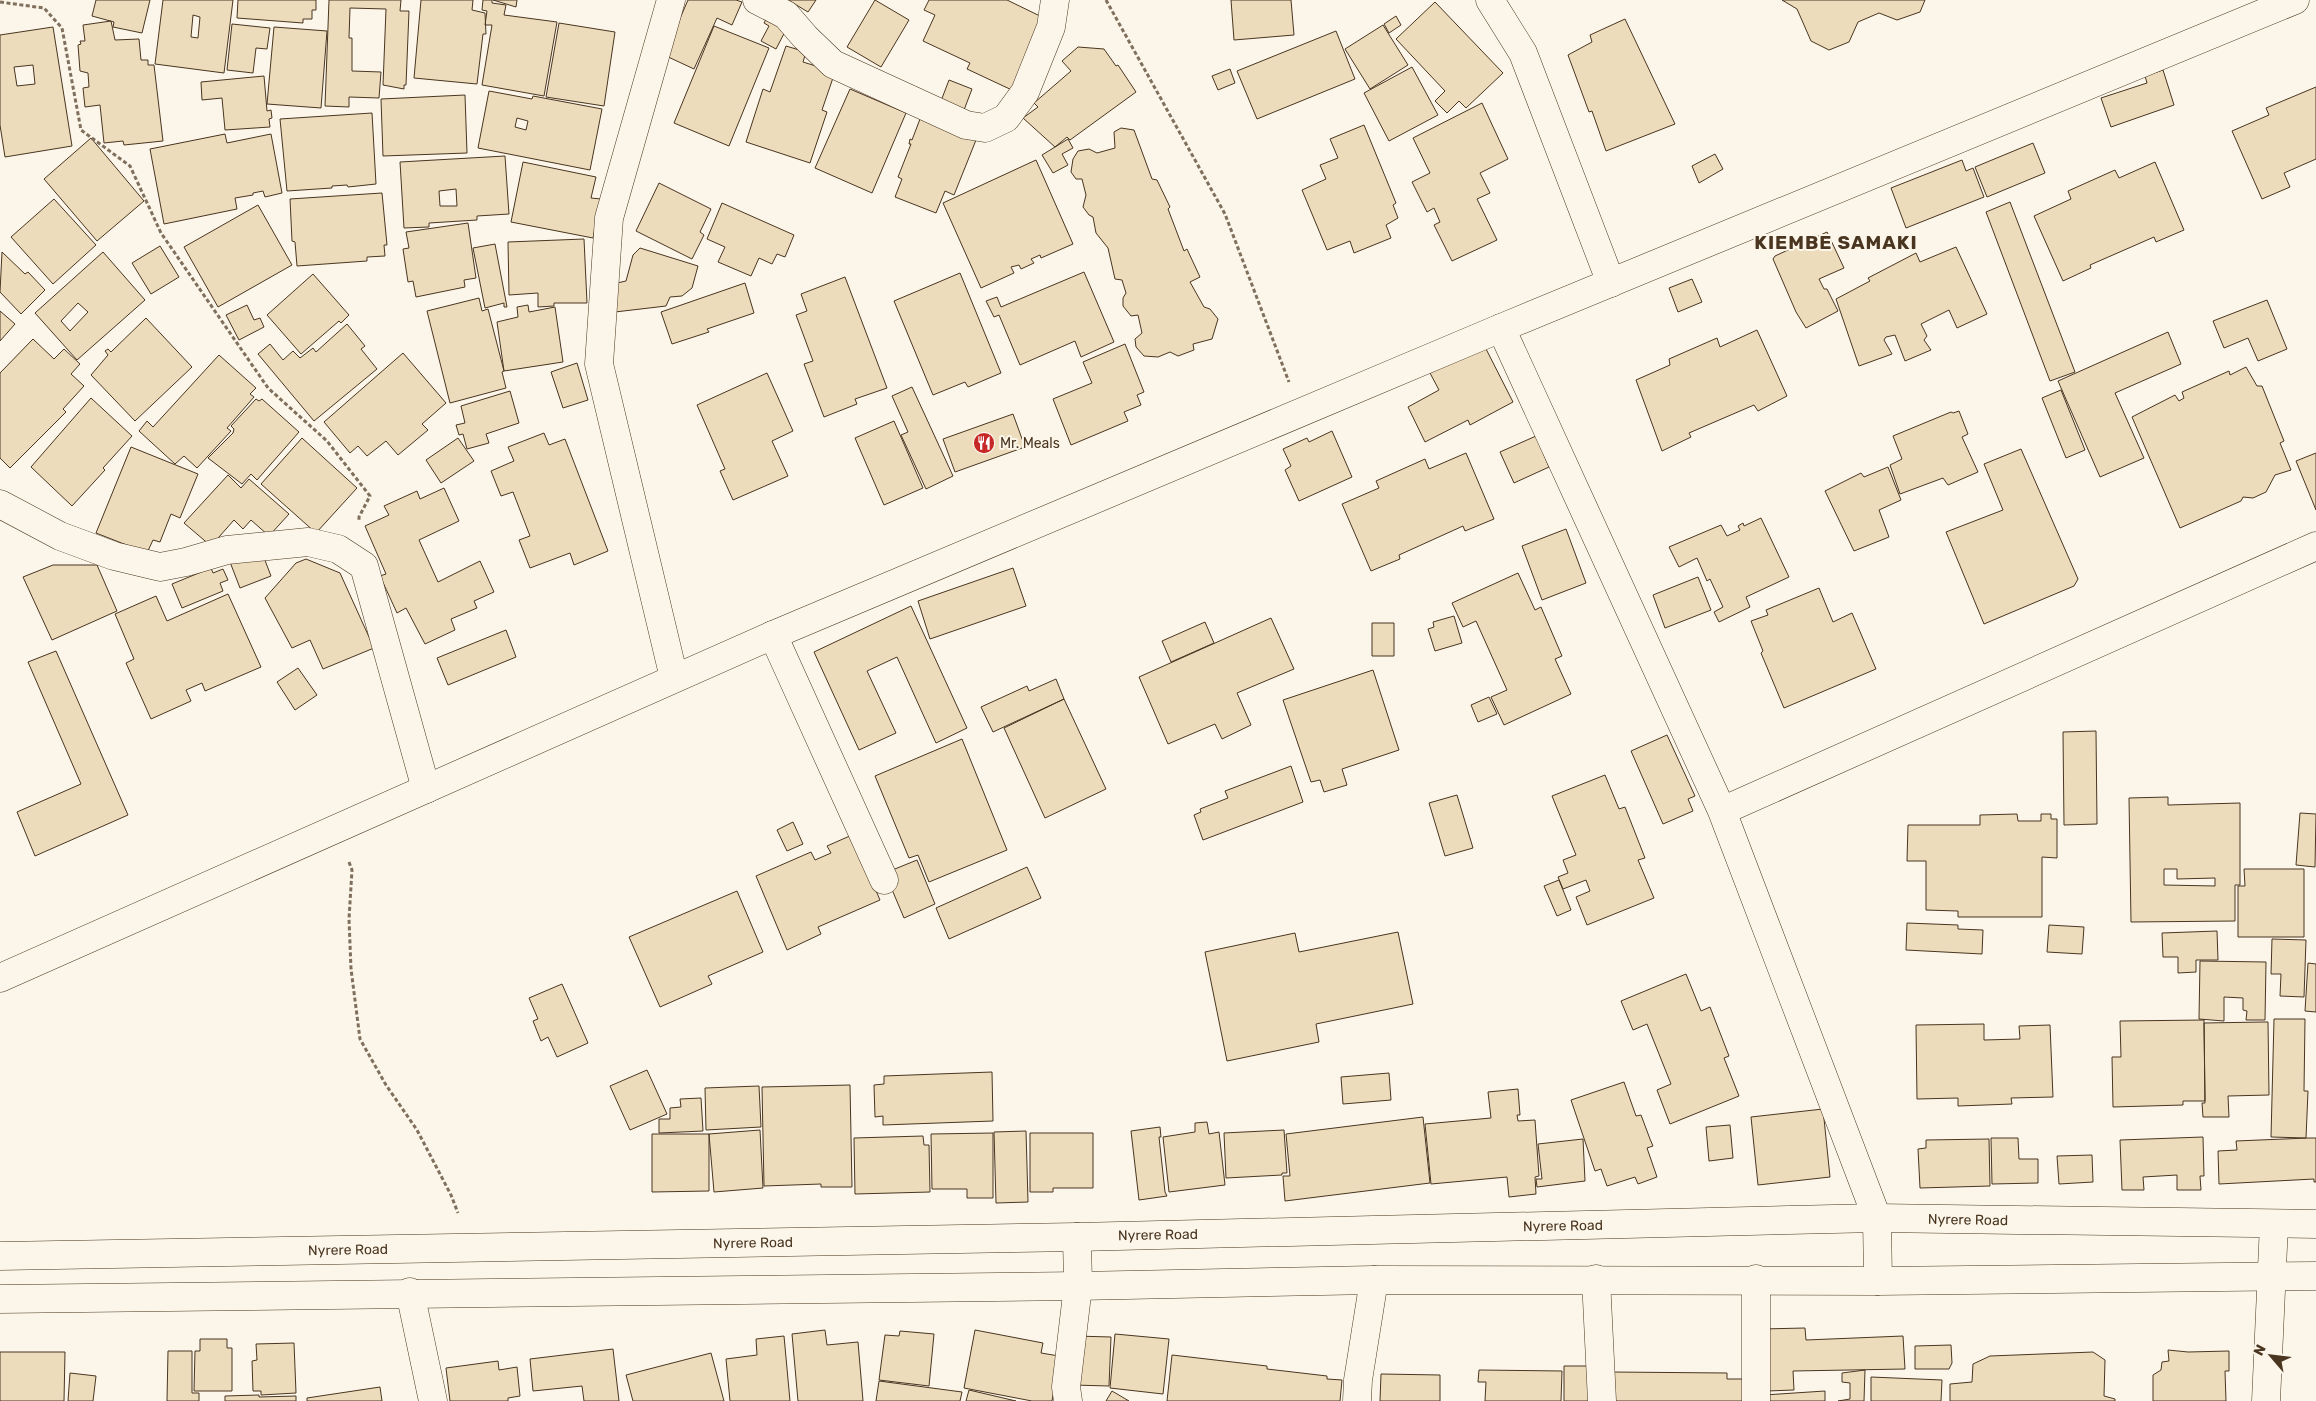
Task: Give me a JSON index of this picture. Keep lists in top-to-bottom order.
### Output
{
  "streets": {
    "street": ["Nyrere Road"]
  },
  "districts": ["KIEMBE SAMAKI"],
  "places": {
    "restaurant": ["Mr. Meals"]
  },
  "north": "top left"
}
